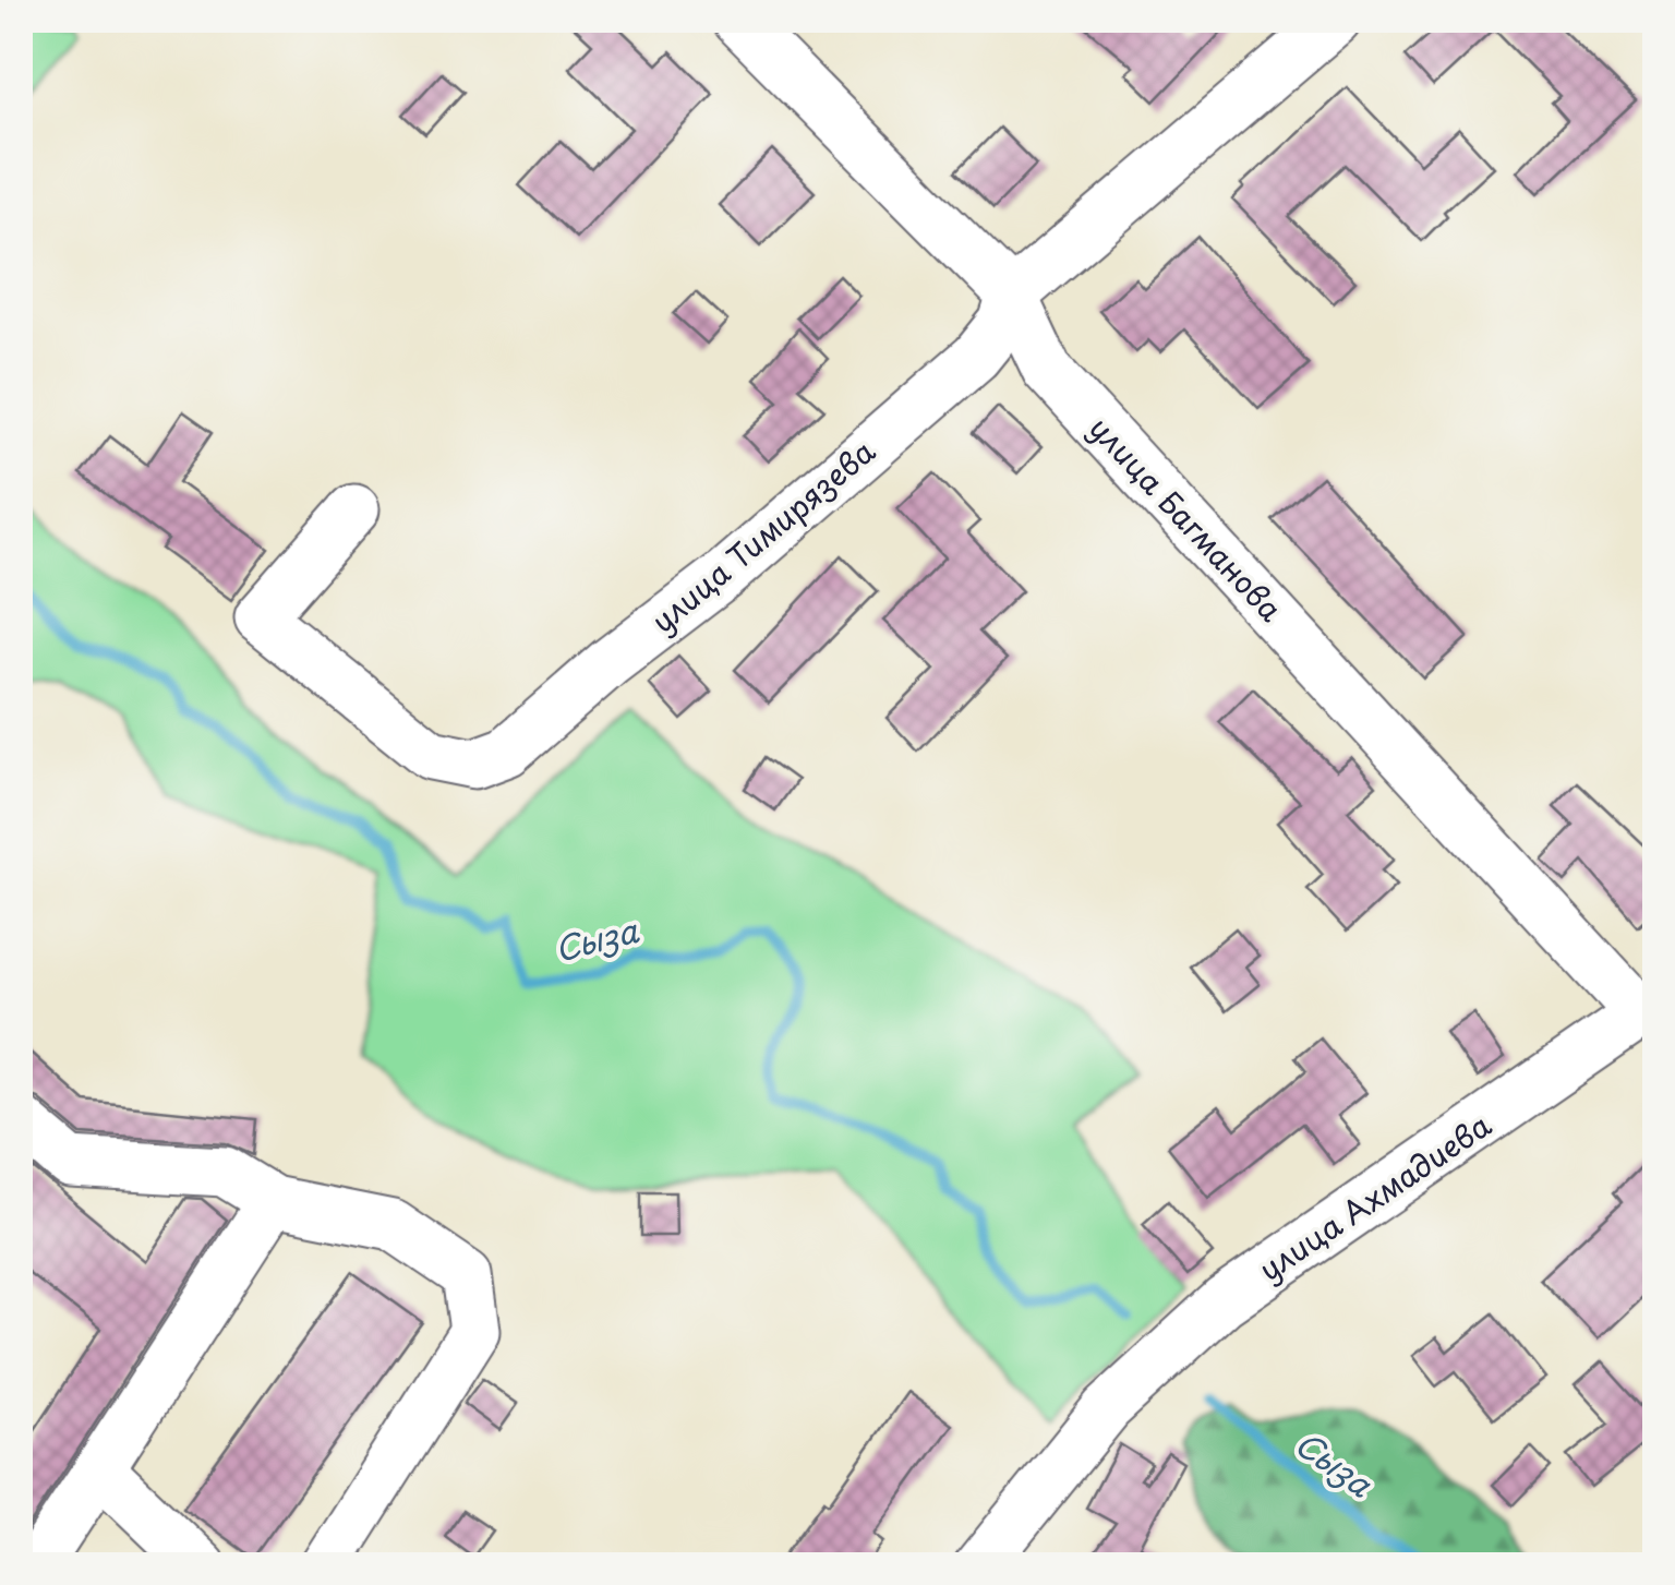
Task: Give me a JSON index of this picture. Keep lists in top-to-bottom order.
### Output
{
  "streets": {
    "street": ["улица Багманова", "улица Тимирязева", "улица Ахмадиева"]
  },
  "crossings": [
    ["улица Багманова", "улица Тимирязева"],
    ["улица Багманова", "улица Ахмадиева"]
  ],
  "water": ["Сыза"]
}
